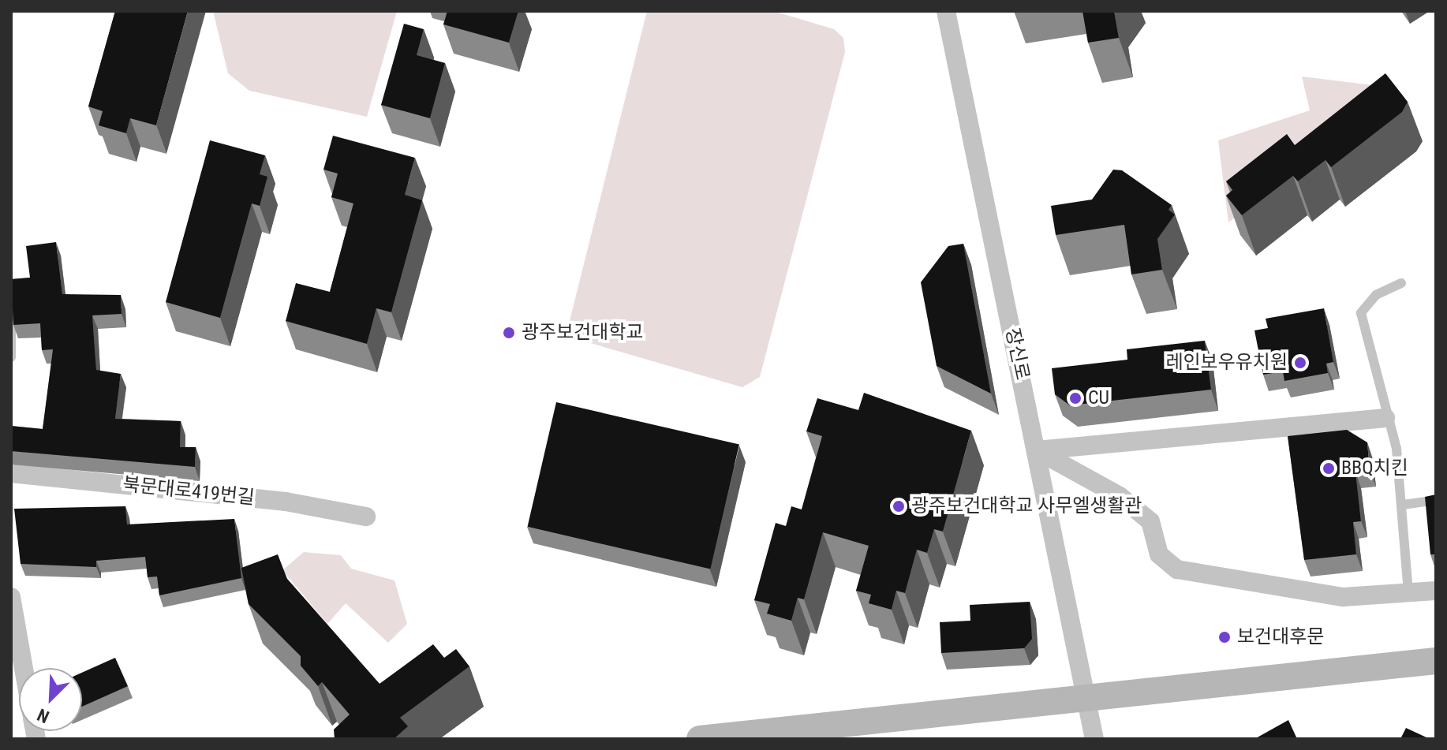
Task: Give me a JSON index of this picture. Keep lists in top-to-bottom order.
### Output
{
  "streets": {
    "street": ["장신로", "북문대로419번길"]
  },
  "places": [
    "광주보건대학교",
    "레인보우유치원",
    "CU",
    "BBQ치킨",
    "광주보건대학교 사무엘생활관",
    "보건대후문"
  ],
  "north": "bottom left"
}
